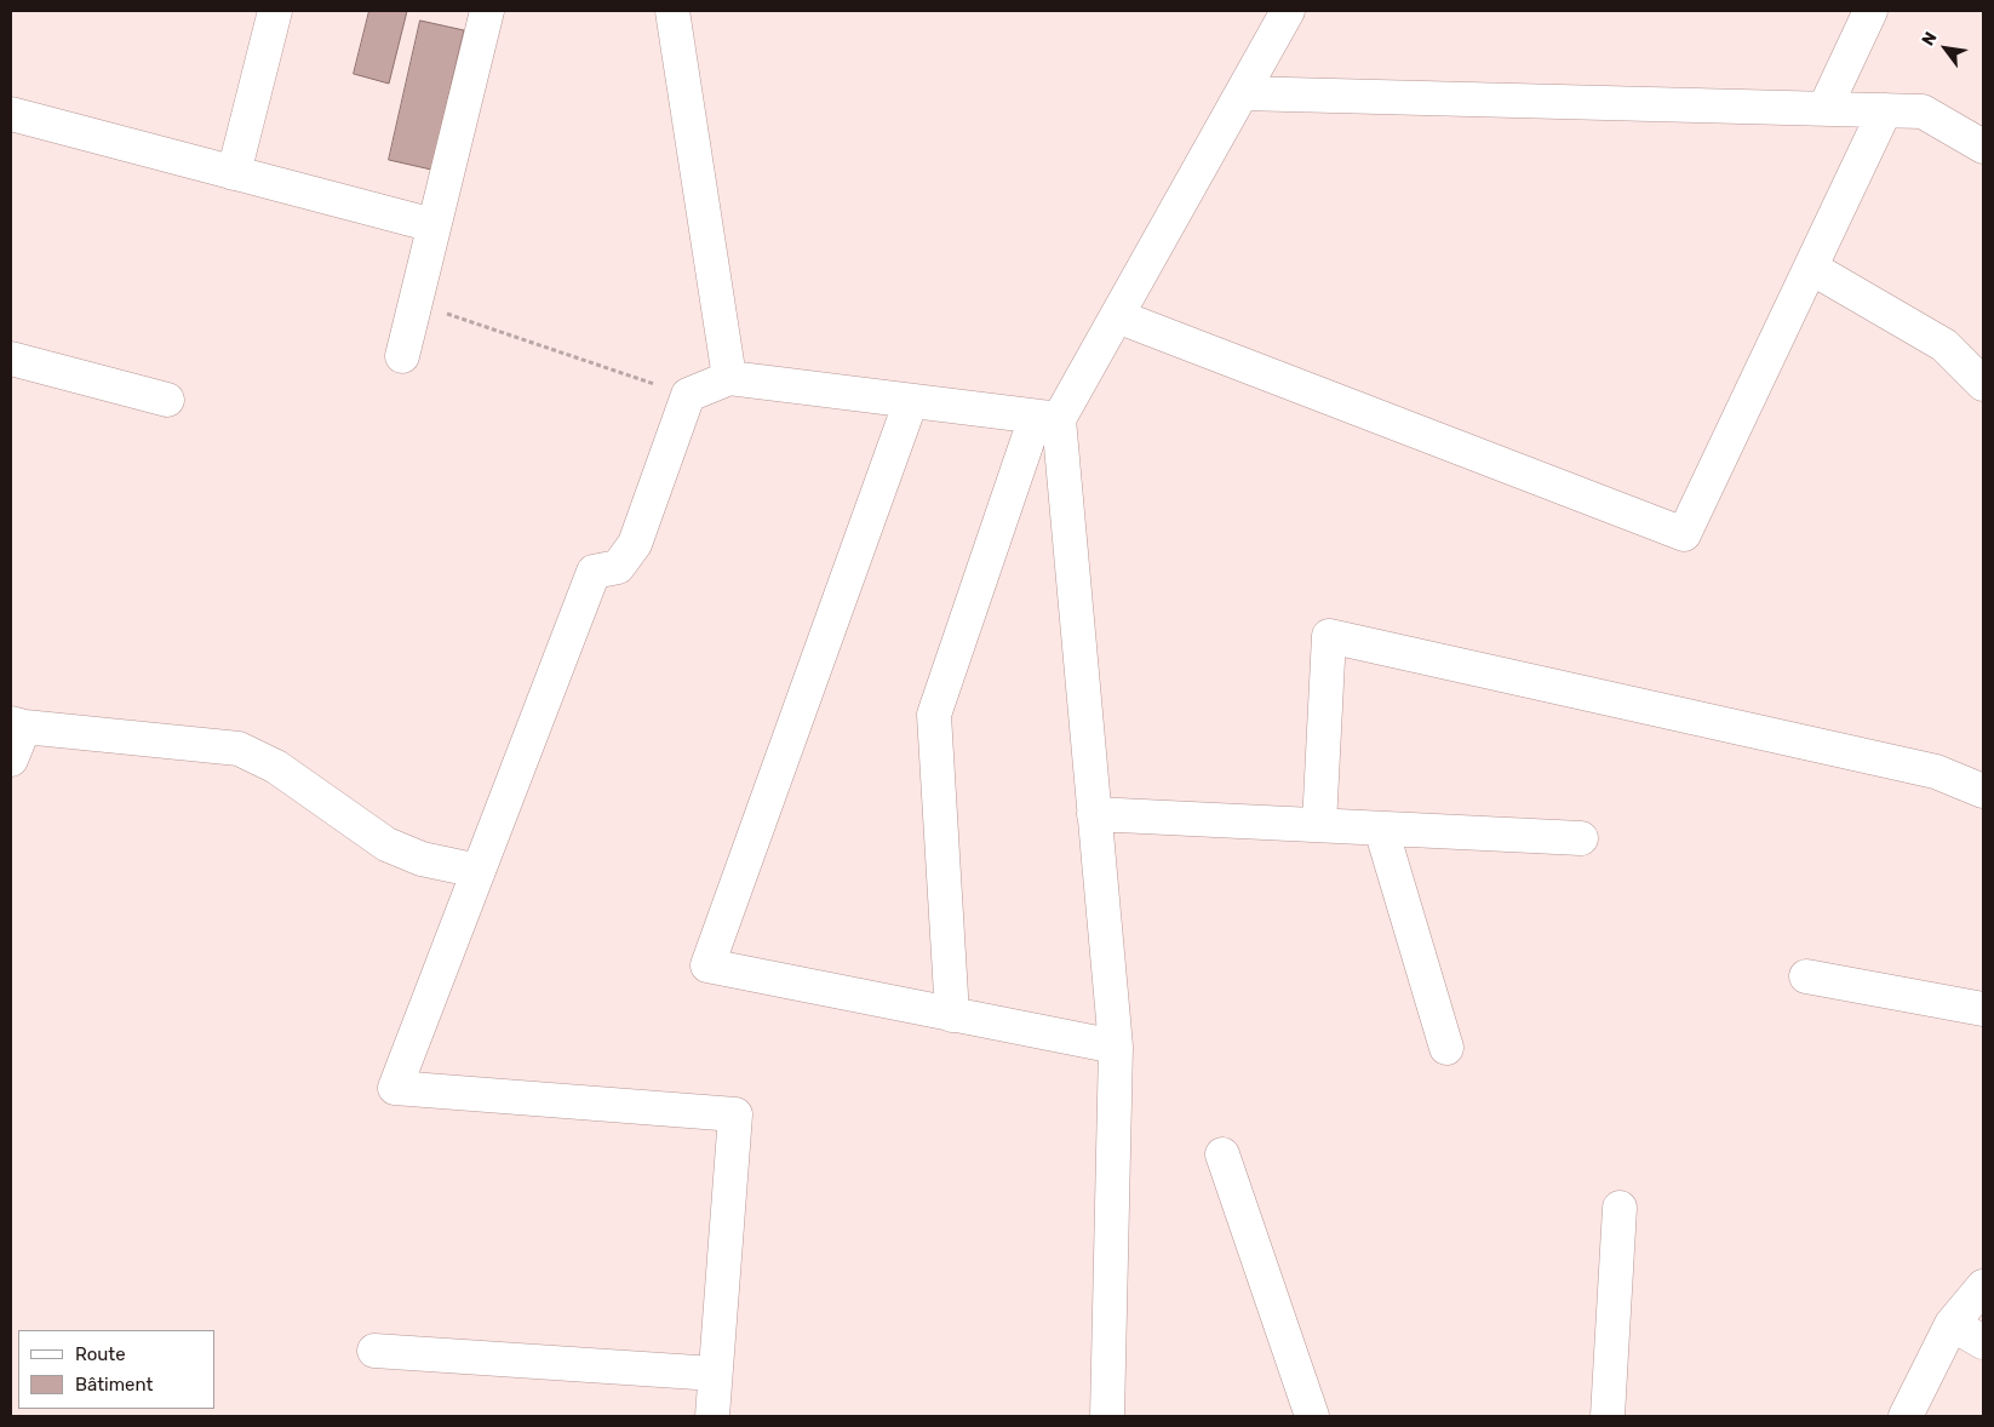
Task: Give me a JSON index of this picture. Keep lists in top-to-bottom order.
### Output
{
  "legend": ["Route", "Bâtiment"],
  "north": "top left"
}
